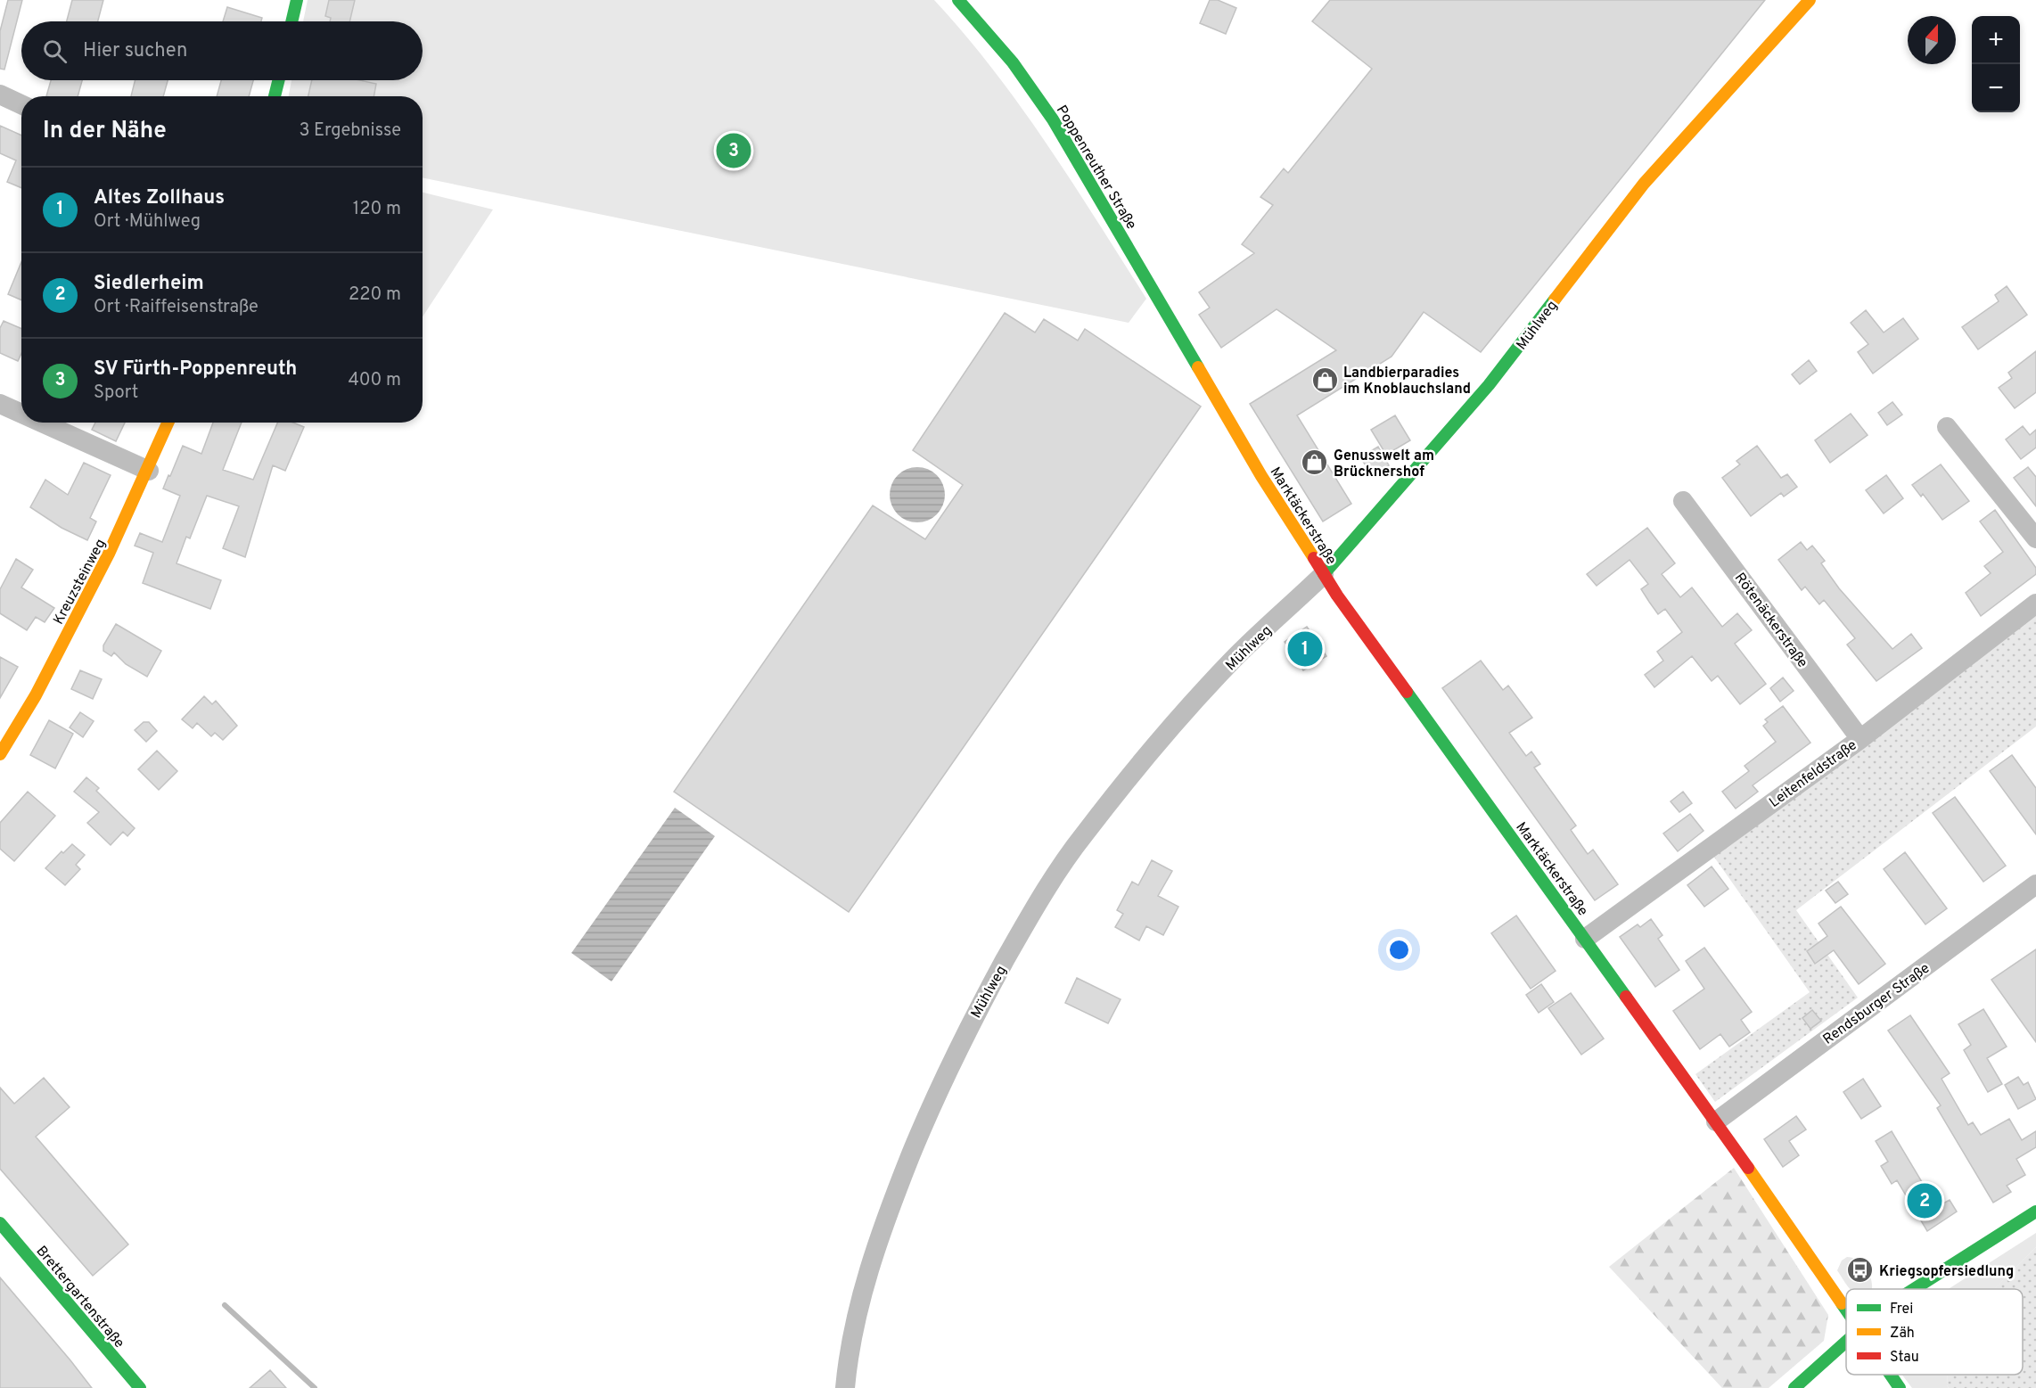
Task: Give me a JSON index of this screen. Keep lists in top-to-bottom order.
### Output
{
  "streets": {
    "street": [
      "Poppenreuther Straße",
      "Mühlweg",
      "Marktäckerstraße",
      "Kreuzsteinweg",
      "Rötenäckerstraße",
      "Leitenfeldstraße",
      "Rendsburger Straße",
      "Brettergartenstraße"
    ]
  },
  "crossings": [
    ["Poppenreuther Straße", "Marktäckerstraße"],
    ["Mühlweg", "Marktäckerstraße"],
    ["Marktäckerstraße", "Leitenfeldstraße"],
    ["Marktäckerstraße", "Rendsburger Straße"],
    ["Rötenäckerstraße", "Leitenfeldstraße"]
  ],
  "places": {
    "shop": ["Landbierparadies im Knoblauchsland", "Genusswelt am Brücknershof"],
    "bus stop": ["Kriegsopfersiedlung"]
  },
  "legend": ["Frei", "Zäh", "Stau"],
  "north": "top",
  "page": {
    "map_buttons": ["+", "−"],
    "search": "Hier suchen",
    "heading": ["In der Nähe", "3 Ergebnisse"],
    "pins": ["3", "1", "2"],
    "list": [
      {
        "mark": "1",
        "name": "Altes Zollhaus",
        "note": "Ort · Mühlweg",
        "value": "120 m"
      },
      {
        "mark": "2",
        "name": "Siedlerheim",
        "note": "Ort · Raiffeisenstraße",
        "value": "220 m"
      },
      {
        "mark": "3",
        "name": "SV Fürth-Poppenreuth",
        "note": "Sport",
        "value": "400 m"
      }
    ]
  }
}
